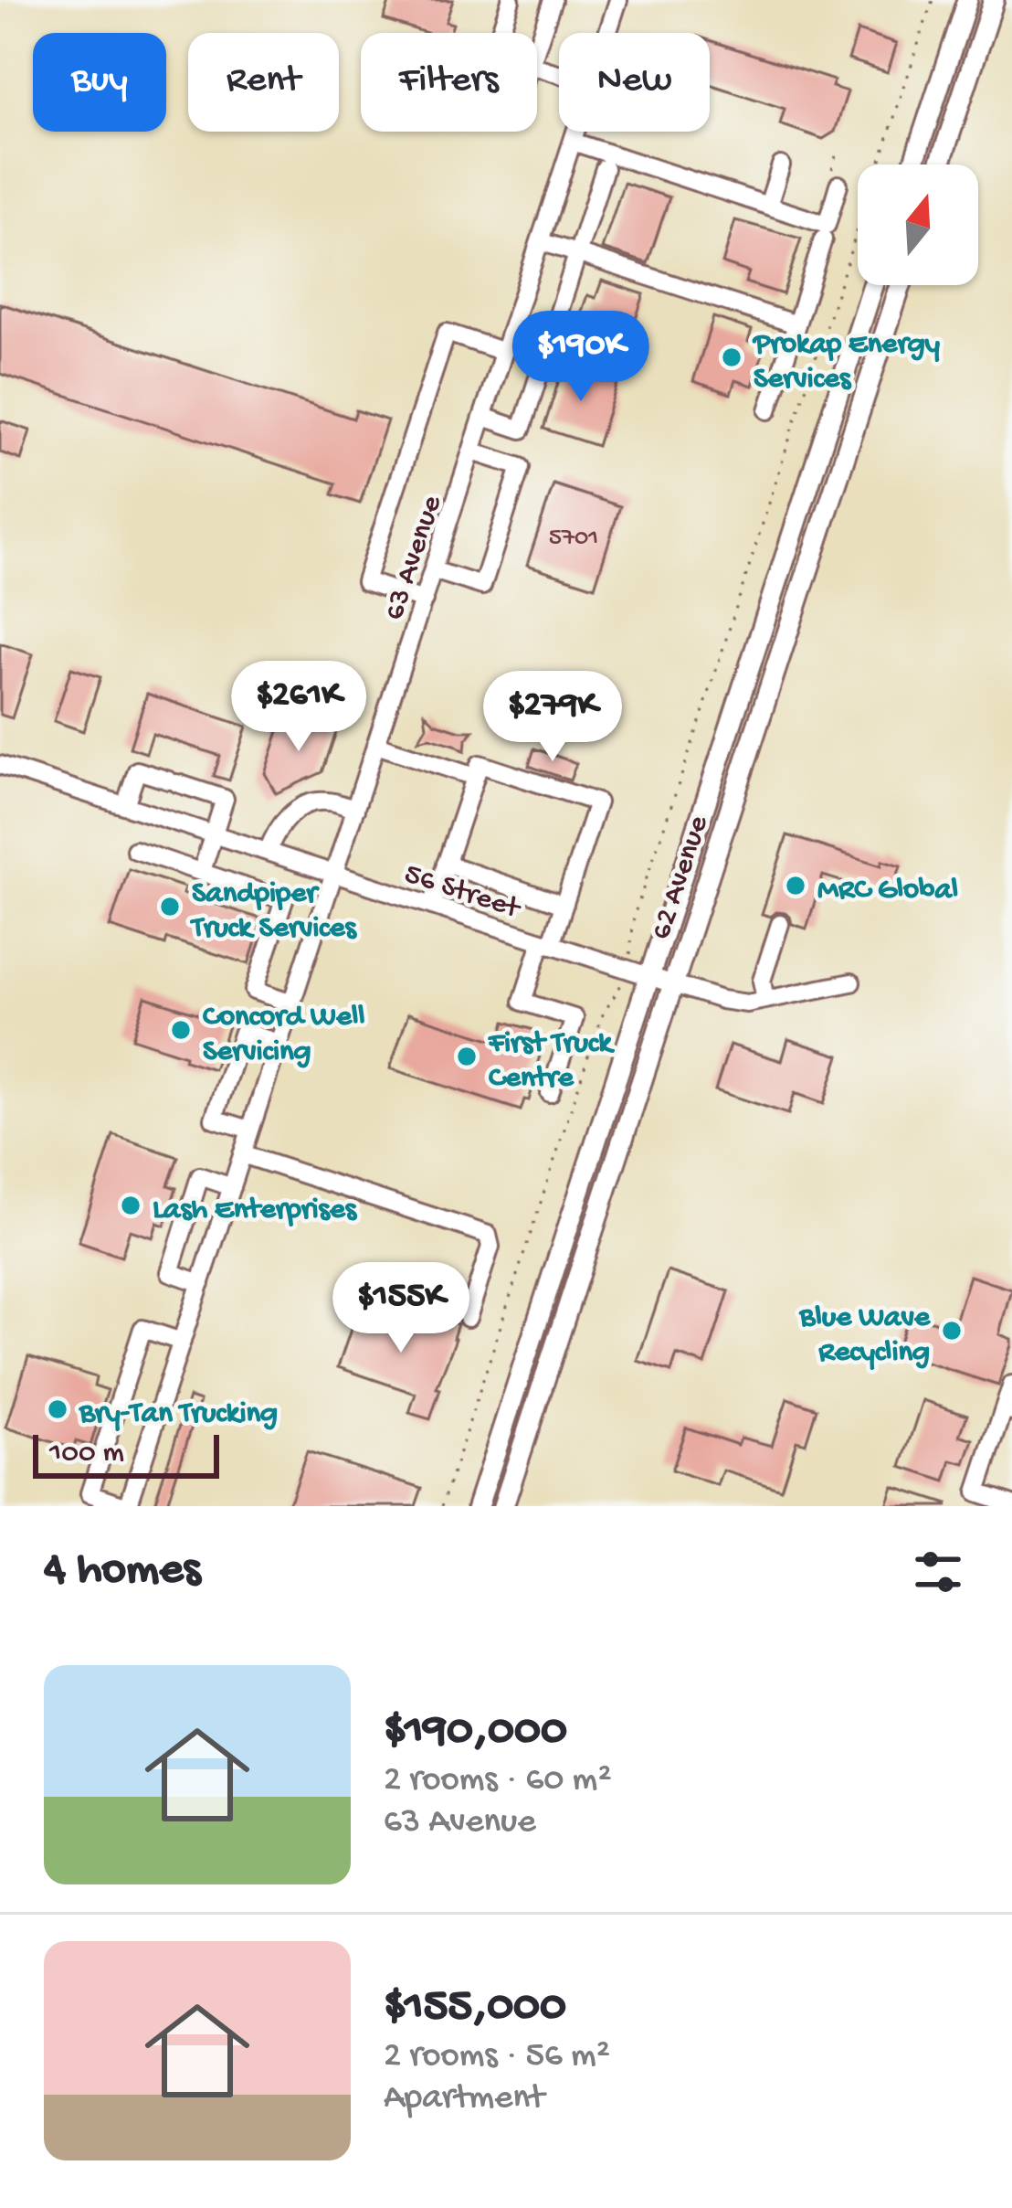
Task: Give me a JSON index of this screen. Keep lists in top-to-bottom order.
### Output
{
  "streets": {
    "main road": ["62 Avenue"],
    "street": ["63 Avenue", "56 Street"]
  },
  "crossings": [
    ["63 Avenue", "56 Street"],
    ["62 Avenue", "56 Street"]
  ],
  "places": [
    "Prokap Energy Services",
    "MRC Global",
    "Sandpiper Truck Services",
    "Concord Well Servicing",
    "First Truck Centre",
    "Lash Enterprises",
    "Blue Wave Recycling",
    "Bry-Tan Trucking"
  ],
  "house_numbers": ["5701"],
  "scale_bar": "100 m",
  "north": "top",
  "page": {
    "chip": [
      "Buy",
      "Rent",
      "Filters",
      "New"
    ],
    "price": [
      "$190K",
      "$261K",
      "$279K",
      "$155K"
    ],
    "scale": "100 m",
    "heading": "4 homes",
    "list": [
      {
        "name": "$190,000",
        "note": "2 rooms · 60 m² · 63 Avenue"
      },
      {
        "name": "$155,000",
        "note": "2 rooms · 56 m² · Apartment"
      }
    ]
  }
}
